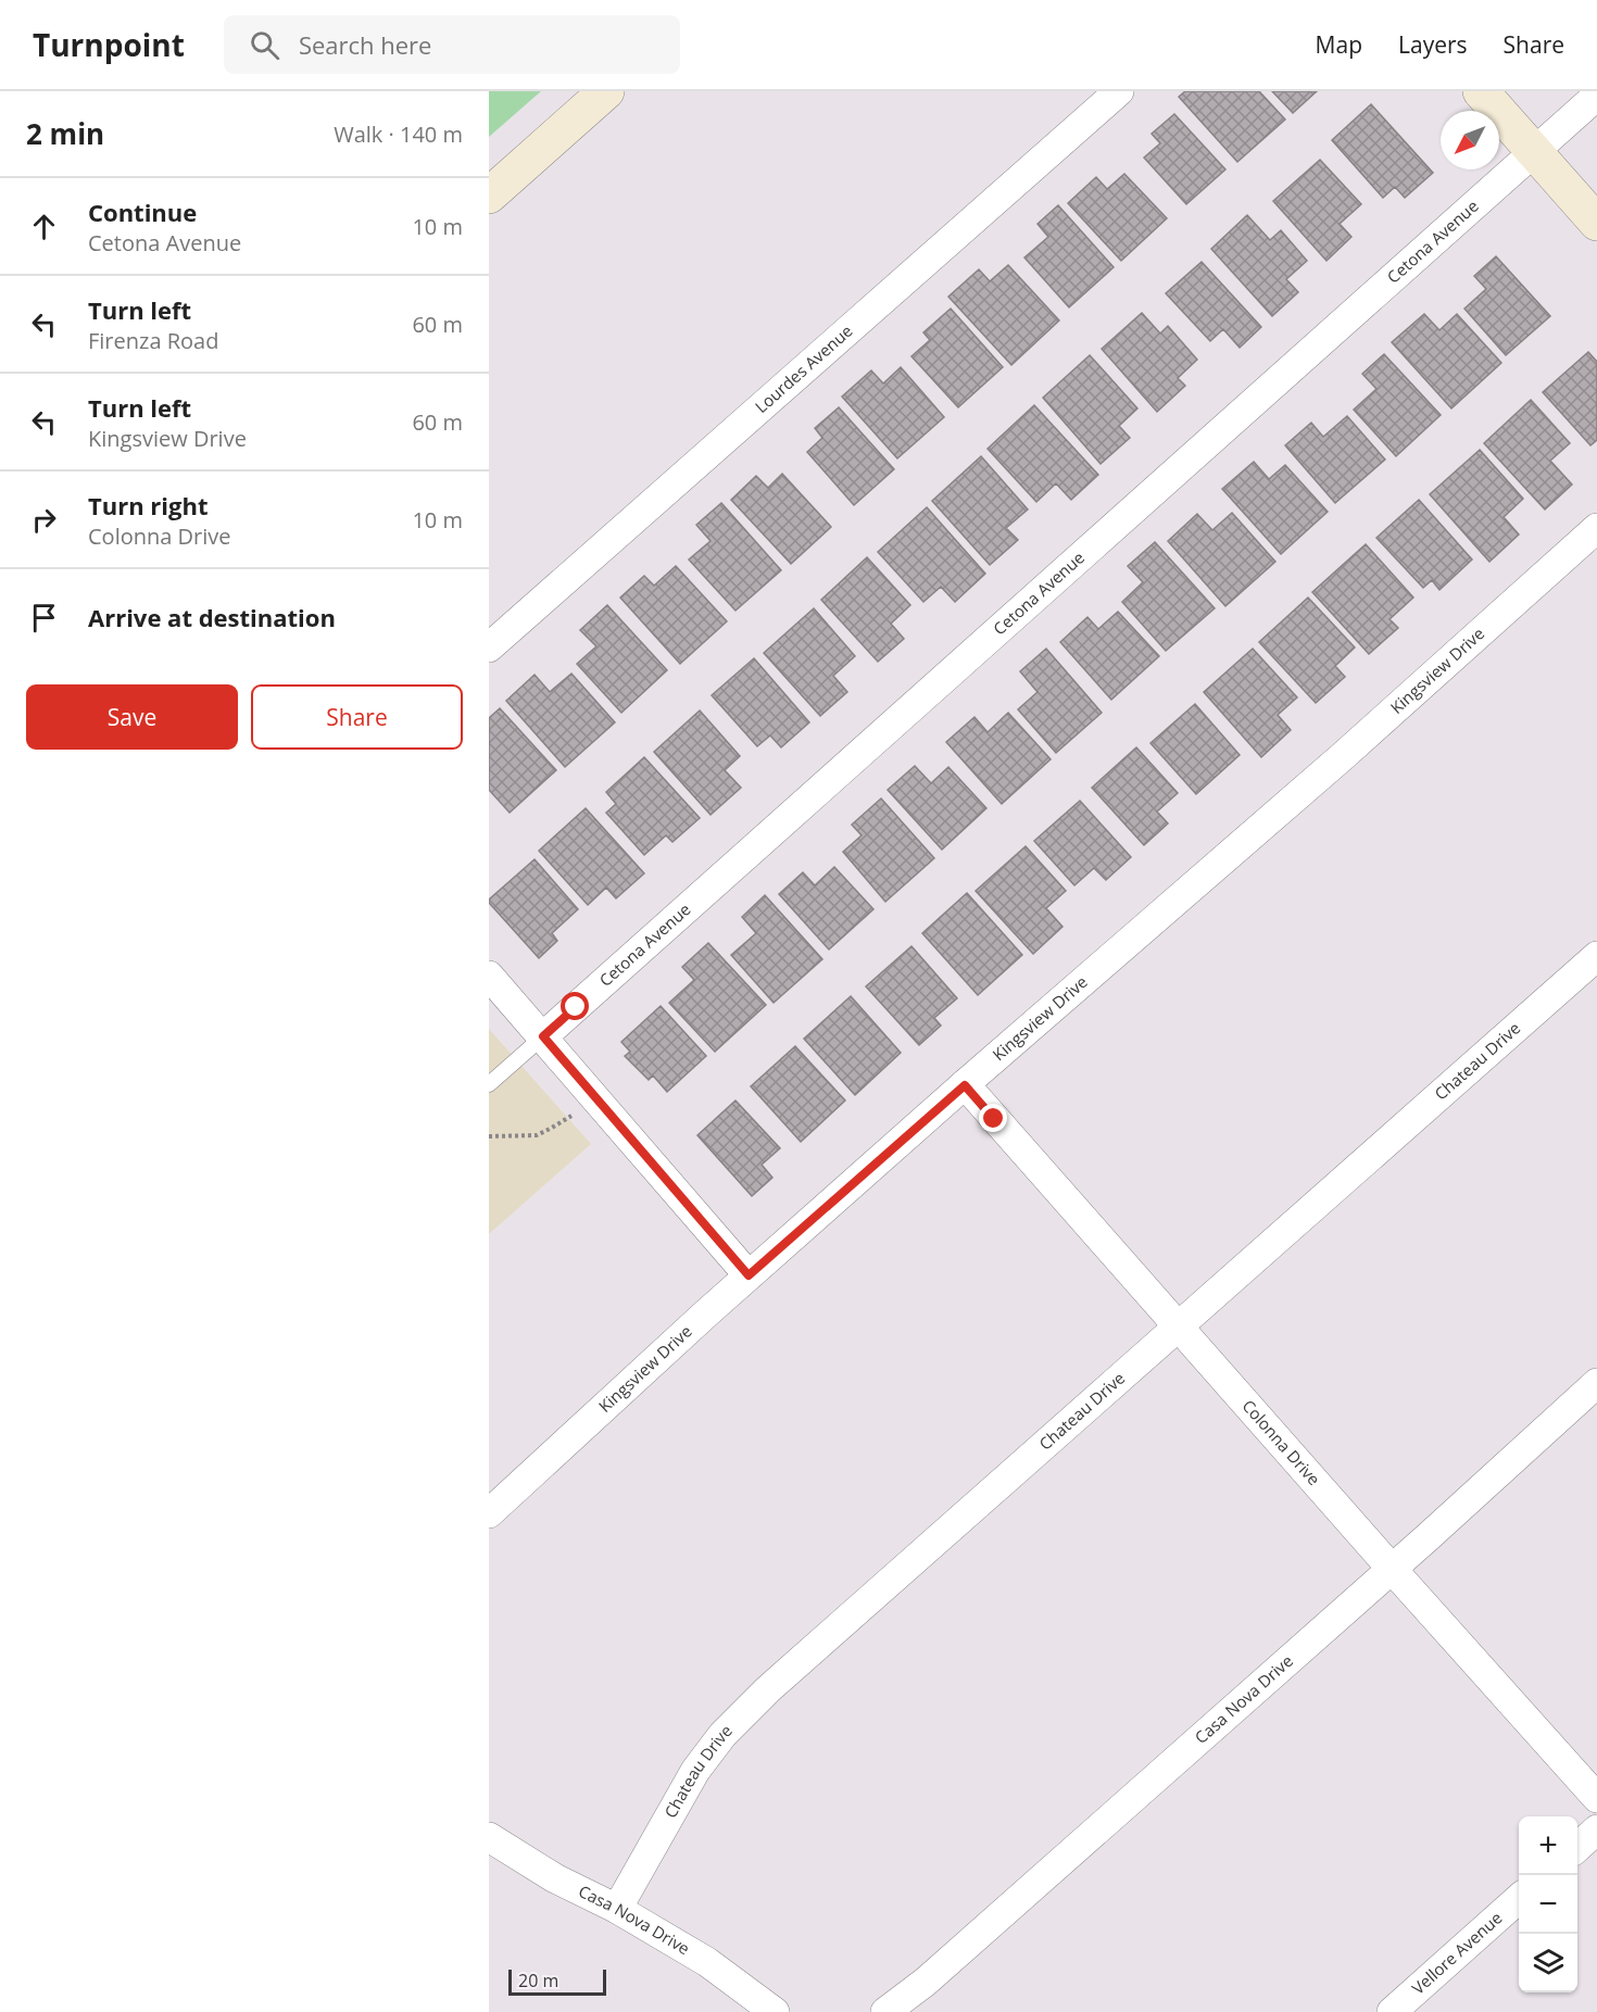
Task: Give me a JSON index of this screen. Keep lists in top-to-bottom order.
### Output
{
  "streets": {
    "street": [
      "Cetona Avenue",
      "Lourdes Avenue",
      "Kingsview Drive",
      "Chateau Drive",
      "Colonna Drive",
      "Casa Nova Drive",
      "Vellore Avenue"
    ]
  },
  "crossings": [
    ["Kingsview Drive", "Colonna Drive"],
    ["Chateau Drive", "Colonna Drive"],
    ["Chateau Drive", "Casa Nova Drive"],
    ["Colonna Drive", "Casa Nova Drive"]
  ],
  "scale_bar": "20 m",
  "north": "bottom left",
  "page": {
    "header": "Turnpoint",
    "search": "Search here",
    "nav": ["Map", "Layers", "Share"],
    "heading": ["2 min", "Walk · 140 m"],
    "list": [
      ["Continue", "Cetona Avenue", "10 m"],
      ["Turn left", "Firenza Road", "60 m"],
      ["Turn left", "Kingsview Drive", "60 m"],
      ["Turn right", "Colonna Drive", "10 m"],
      "Arrive at destination"
    ],
    "buttons": ["Save", "Share"],
    "map_buttons": ["+", "−"],
    "scale": "20 m"
  }
}
